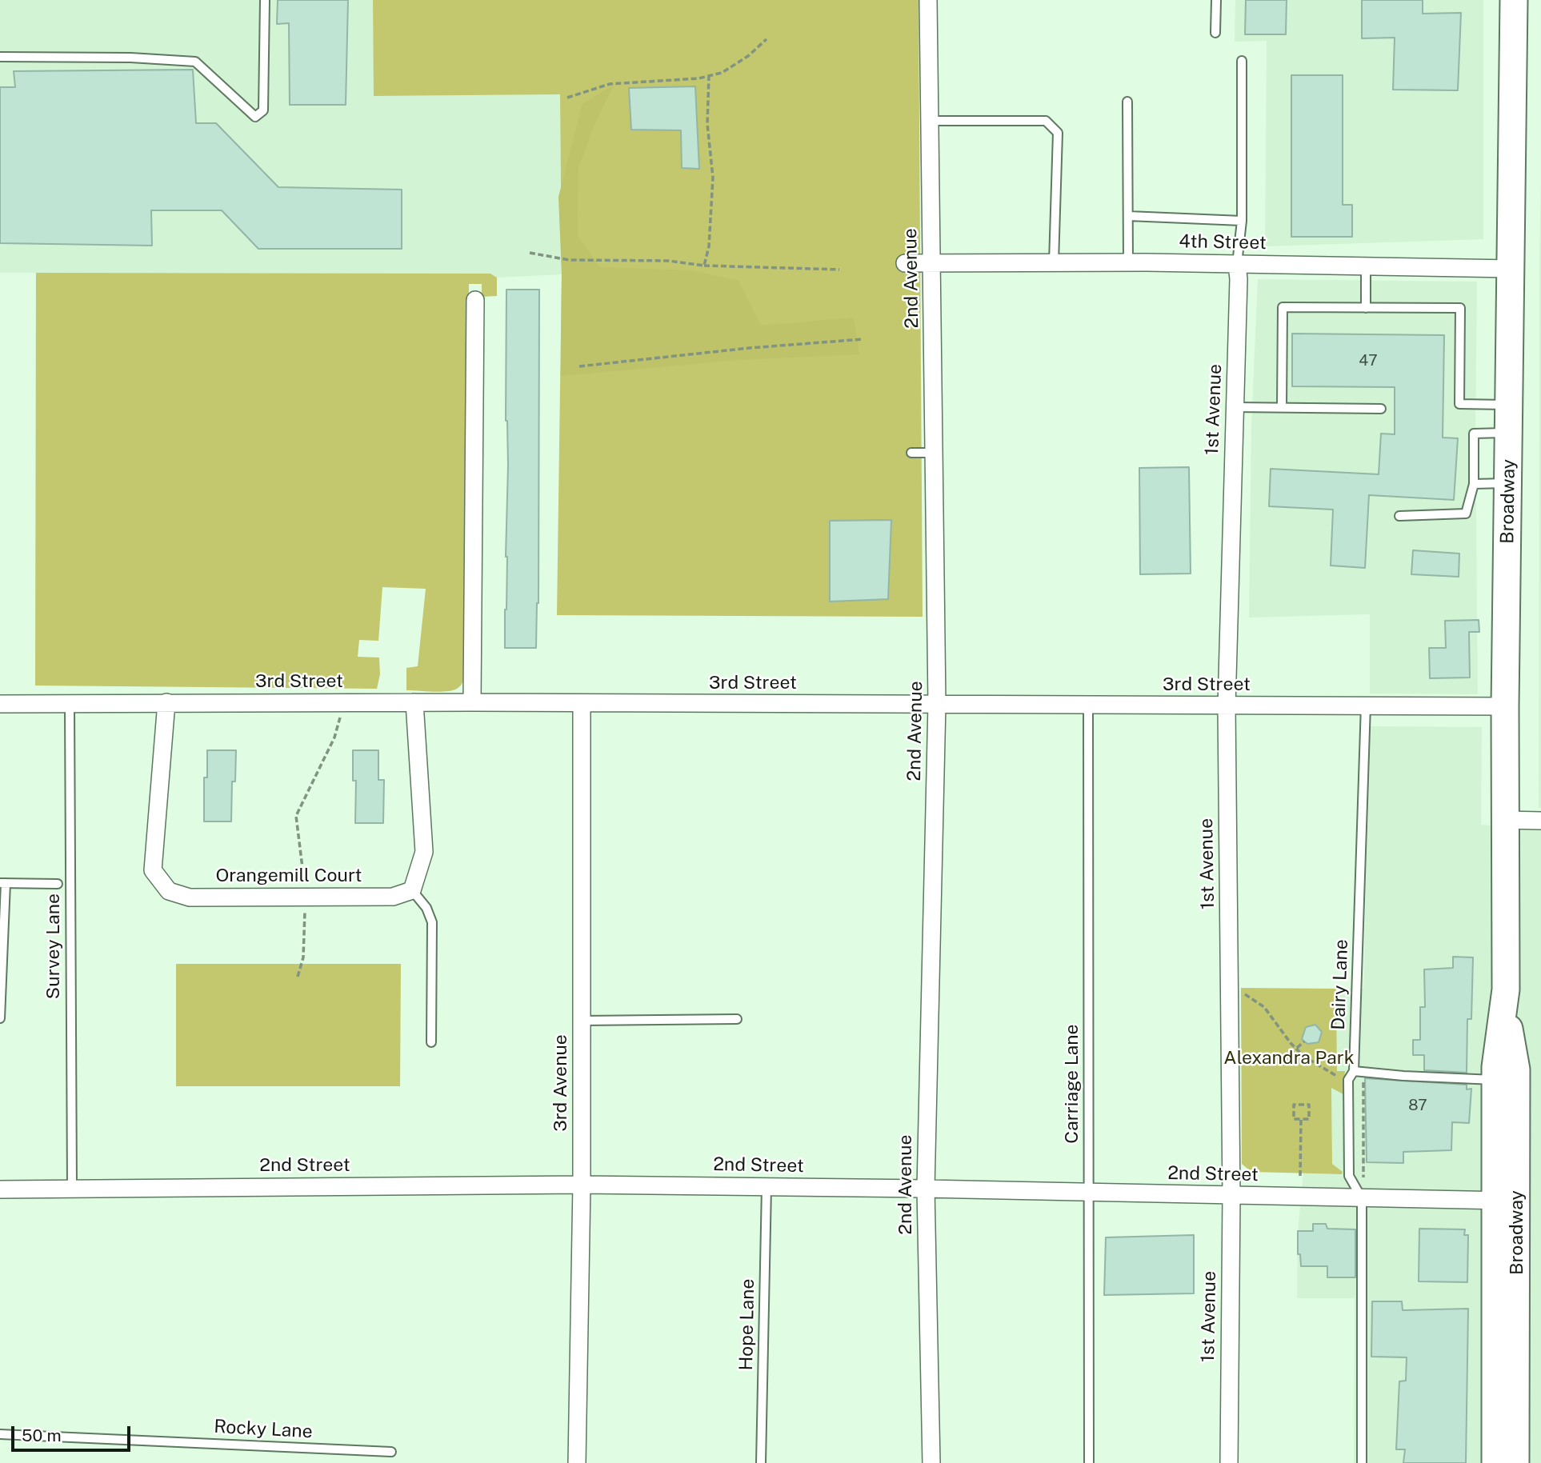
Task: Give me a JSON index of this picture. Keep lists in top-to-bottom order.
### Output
{
  "streets": {
    "main road": ["Broadway"],
    "street": [
      "4th Street",
      "2nd Avenue",
      "1st Avenue",
      "3rd Street",
      "Orangemill Court",
      "3rd Avenue",
      "2nd Street"
    ],
    "lane": [
      "Survey Lane",
      "Dairy Lane",
      "Carriage Lane",
      "Hope Lane",
      "Rocky Lane"
    ]
  },
  "crossings": [
    ["4th Street", "2nd Avenue"],
    ["4th Street", "1st Avenue"],
    ["4th Street", "Broadway"],
    ["2nd Avenue", "3rd Street"],
    ["2nd Avenue", "2nd Street"],
    ["1st Avenue", "3rd Street"],
    ["1st Avenue", "2nd Street"],
    ["Broadway", "3rd Street"],
    ["Broadway", "2nd Street"],
    ["3rd Street", "Orangemill Court"],
    ["3rd Street", "Survey Lane"],
    ["3rd Street", "Dairy Lane"],
    ["3rd Street", "3rd Avenue"],
    ["3rd Street", "Carriage Lane"],
    ["Survey Lane", "2nd Street"],
    ["3rd Avenue", "2nd Street"],
    ["Carriage Lane", "2nd Street"],
    ["2nd Street", "Hope Lane"]
  ],
  "parks": ["Alexandra Park"],
  "house_numbers": ["47", "87"],
  "scale_bar": "50 m"
}
